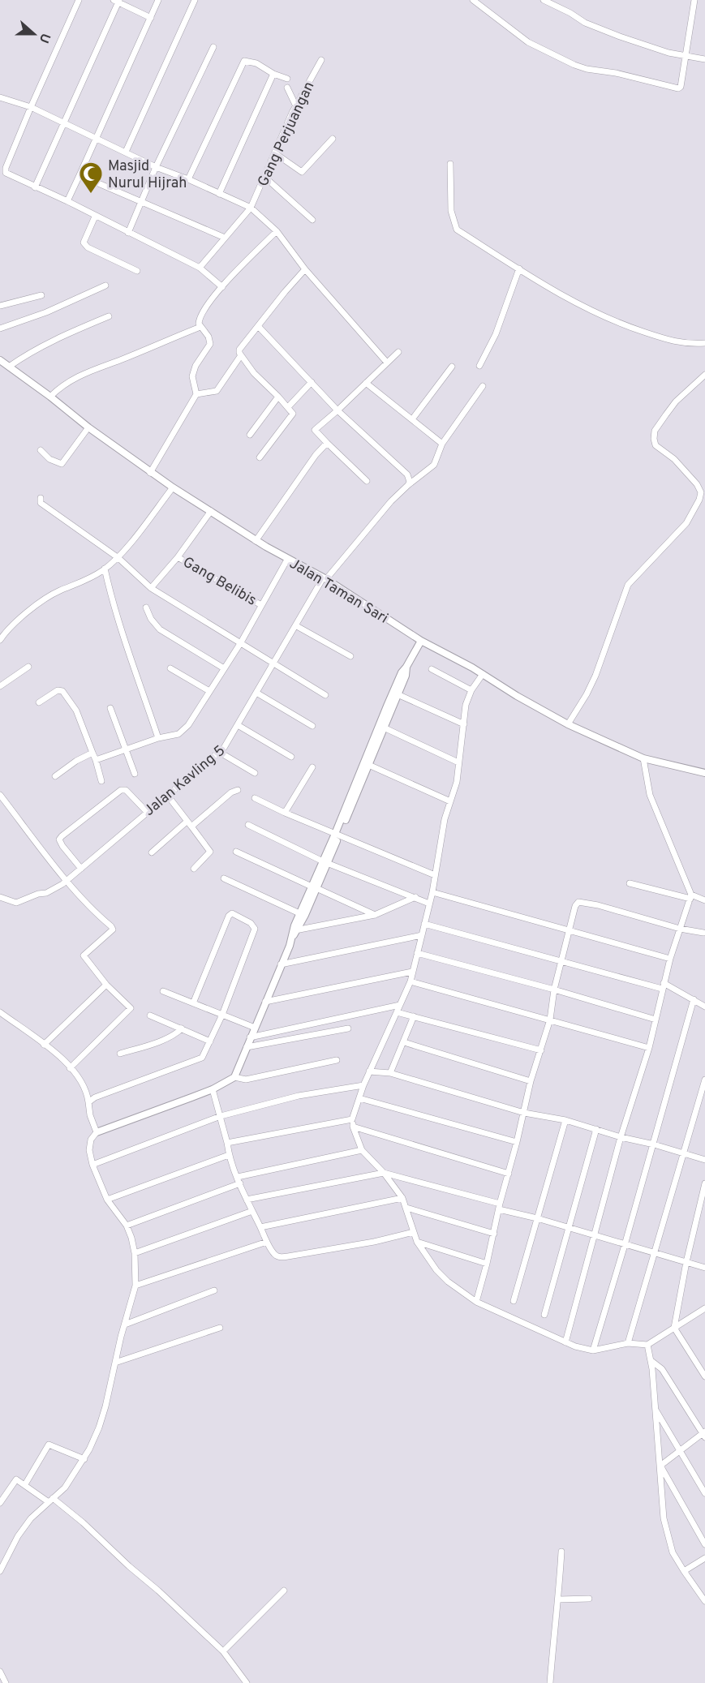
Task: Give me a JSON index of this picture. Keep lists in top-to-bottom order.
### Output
{
  "streets": {
    "street": [
      "Gang Perjuangan",
      "Gang Belibis",
      "Jalan Taman Sari",
      "Jalan Kavling 5"
    ]
  },
  "crossings": [
    ["Jalan Taman Sari", "Jalan Kavling 5"]
  ],
  "places": {
    "mosque": ["Masjid Nurul Hijrah"]
  },
  "north": "right"
}
